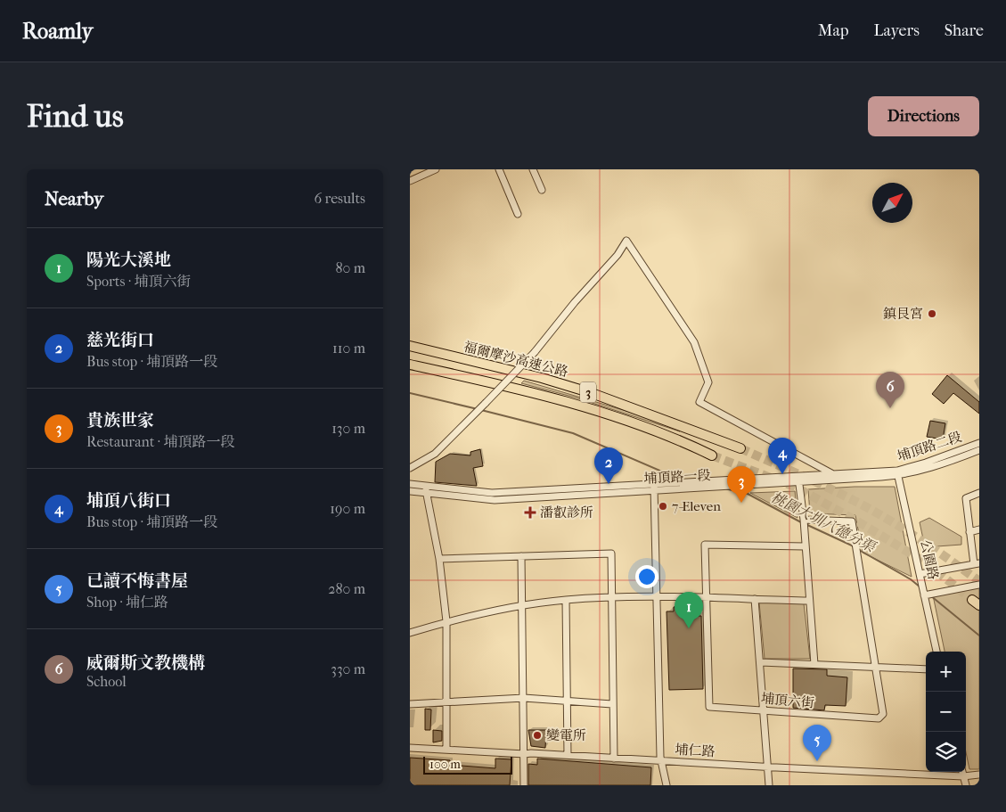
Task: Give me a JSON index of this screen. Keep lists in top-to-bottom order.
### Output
{
  "streets": {
    "highway": ["福爾摩沙高速公路", "3"],
    "street": [
      "埔頂路二段",
      "埔頂路一段",
      "公園路",
      "埔頂六街",
      "埔仁路"
    ]
  },
  "crossings": [
    ["埔頂路二段", "埔頂路一段"],
    ["埔頂路二段", "公園路"]
  ],
  "water": ["桃園大圳八德分渠"],
  "places": {
    "other": ["鎮艮宮", "7-Eleven", "變電所"],
    "health": ["潘叡診所"]
  },
  "scale_bar": "100 m",
  "north": "top right",
  "page": {
    "header": "Roamly",
    "nav": ["Map", "Layers", "Share"],
    "buttons": "Directions",
    "title": "Find us",
    "heading": ["Nearby", "6 results"],
    "list": [
      {
        "mark": "1",
        "name": "陽光大溪地",
        "note": "Sports · 埔頂六街",
        "value": "80 m"
      },
      {
        "mark": "2",
        "name": "慈光街口",
        "note": "Bus stop · 埔頂路一段",
        "value": "110 m"
      },
      {
        "mark": "3",
        "name": "貴族世家",
        "note": "Restaurant · 埔頂路一段",
        "value": "130 m"
      },
      {
        "mark": "4",
        "name": "埔頂八街口",
        "note": "Bus stop · 埔頂路一段",
        "value": "190 m"
      },
      {
        "mark": "5",
        "name": "已讀不悔書屋",
        "note": "Shop · 埔仁路",
        "value": "280 m"
      },
      {
        "mark": "6",
        "name": "威爾斯文教機構",
        "note": "School",
        "value": "330 m"
      }
    ],
    "pins": [
      "6",
      "4",
      "2",
      "3",
      "1",
      "5"
    ],
    "map_buttons": ["+", "−"],
    "scale": "100 m"
  }
}
